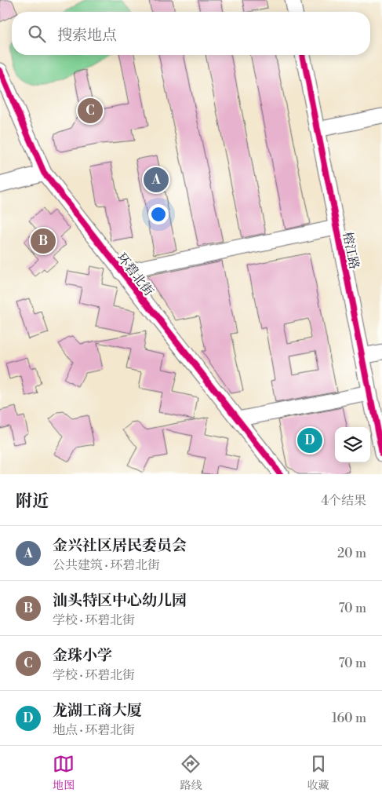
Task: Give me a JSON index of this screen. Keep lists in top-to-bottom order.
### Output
{
  "streets": {
    "street": ["榕江路", "环碧北街"]
  },
  "page": {
    "search": "搜索地点",
    "pins": [
      "C",
      "A",
      "B",
      "D"
    ],
    "heading": ["附近", "4个结果"],
    "list": [
      {
        "mark": "A",
        "name": "金兴社区居民委员会",
        "note": "公共建筑 · 环碧北街",
        "value": "20 m"
      },
      {
        "mark": "B",
        "name": "汕头特区中心幼儿园",
        "note": "学校 · 环碧北街",
        "value": "70 m"
      },
      {
        "mark": "C",
        "name": "金珠小学",
        "note": "学校 · 环碧北街",
        "value": "70 m"
      },
      {
        "mark": "D",
        "name": "龙湖工商大厦",
        "note": "地点 · 环碧北街",
        "value": "160 m"
      }
    ],
    "nav": ["地图", "路线", "收藏"]
  }
}
